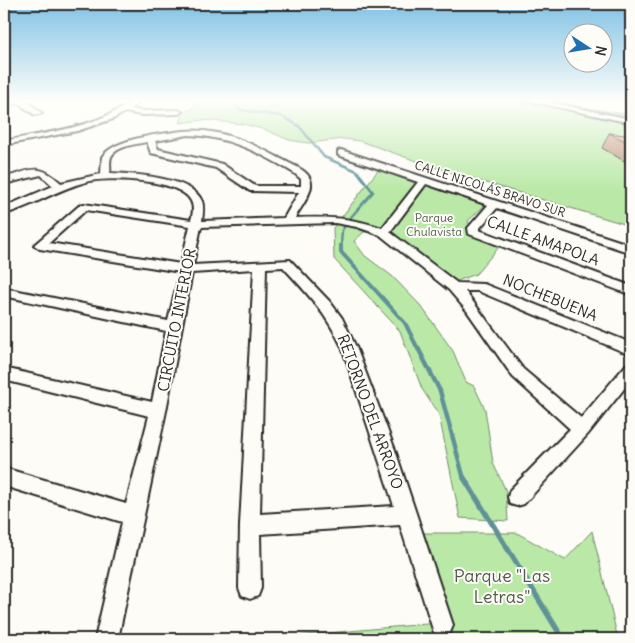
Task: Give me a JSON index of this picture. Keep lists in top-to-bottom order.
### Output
{
  "streets": {
    "street": [
      "CALLE NICOLÁS BRAVO SUR",
      "CALLE AMAPOLA",
      "NOCHEBUENA",
      "CIRCUITO INTERIOR",
      "RETORNO DEL ARROYO"
    ]
  },
  "crossings": [
    ["CALLE NICOLÁS BRAVO SUR", "CALLE AMAPOLA"],
    ["CIRCUITO INTERIOR", "RETORNO DEL ARROYO"]
  ],
  "parks": ["Parque Chulavista", "Parque \"Las Letras\""],
  "north": "right"
}
